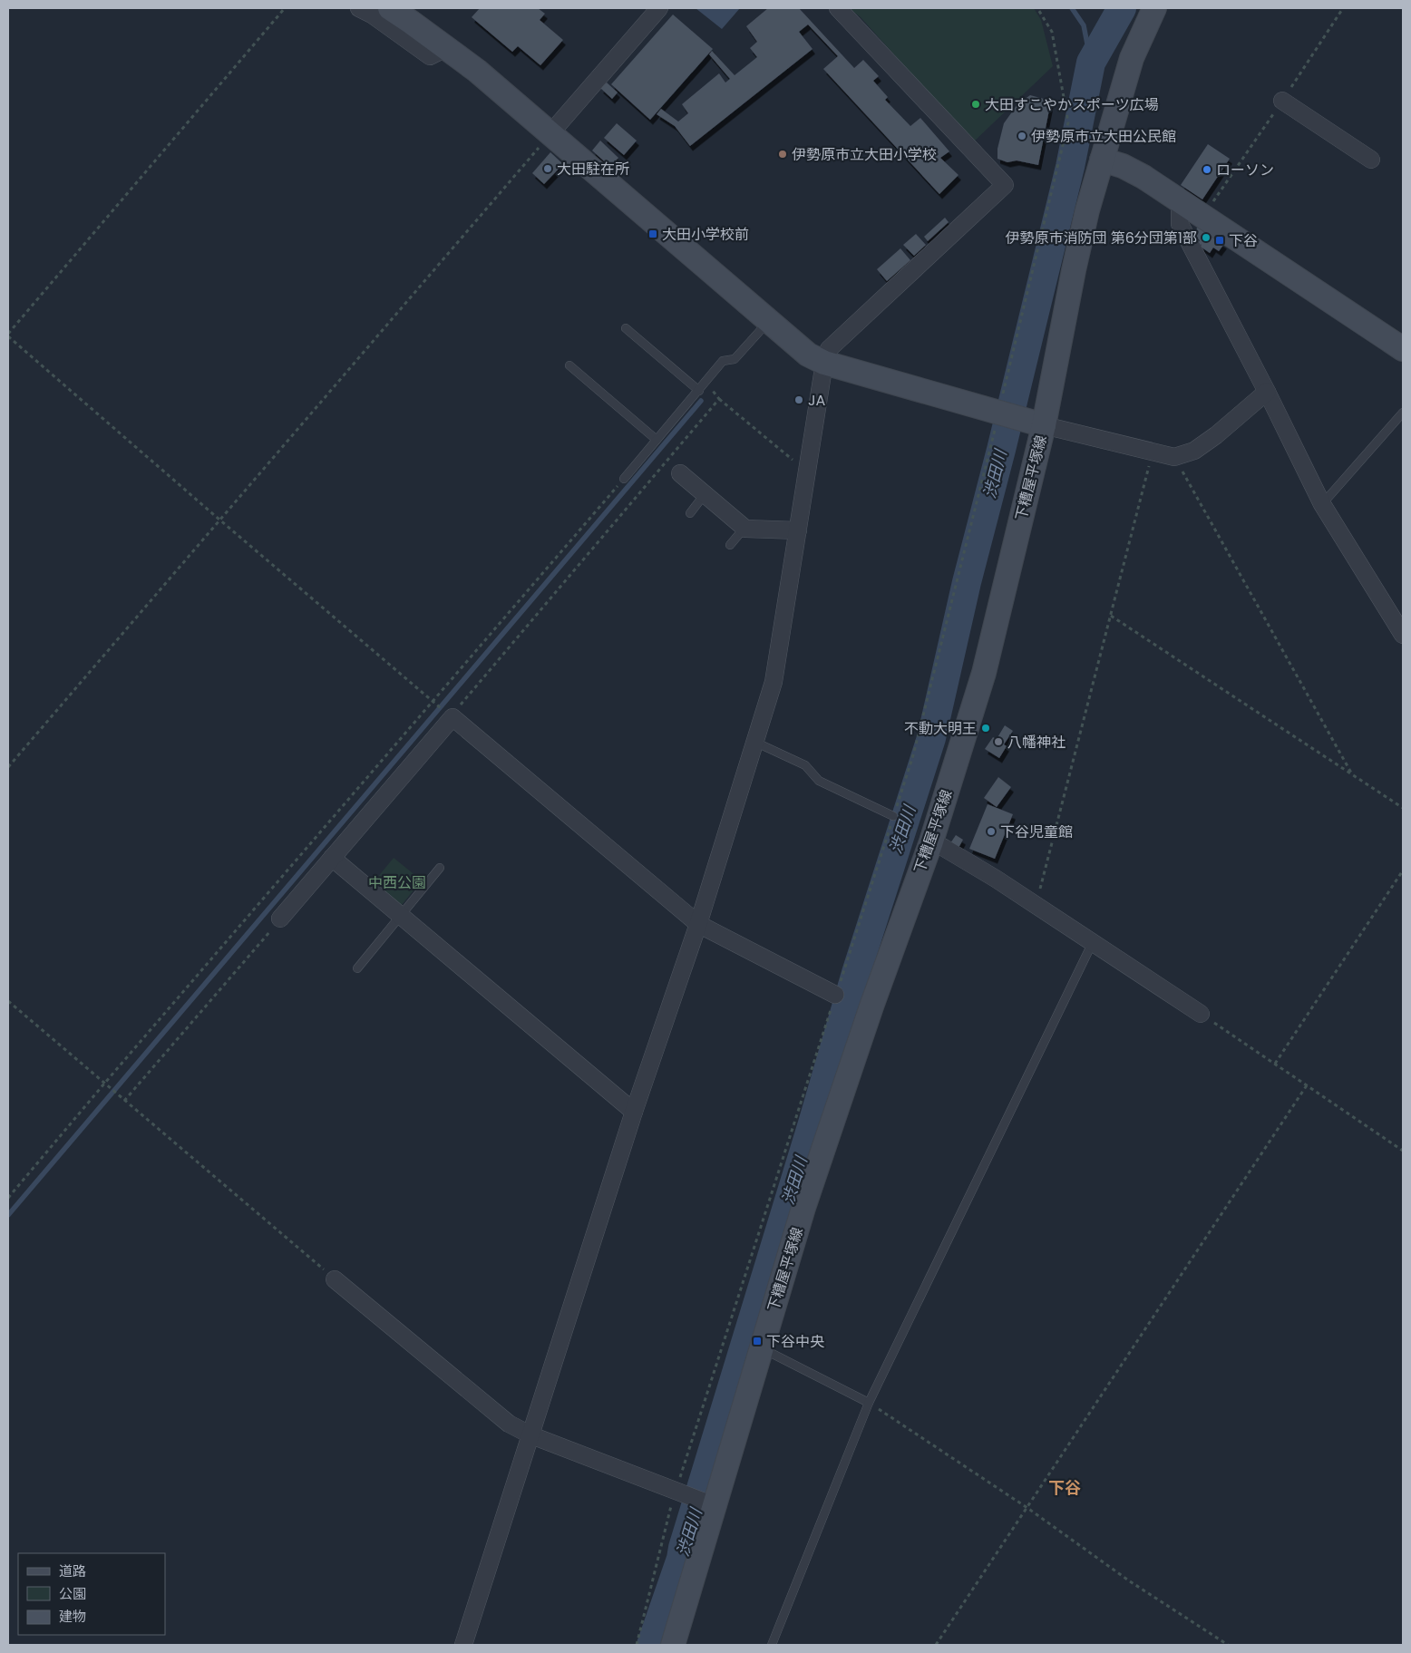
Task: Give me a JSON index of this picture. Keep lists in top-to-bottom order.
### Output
{
  "streets": {
    "main road": ["下糟屋平塚線"]
  },
  "districts": ["下谷"],
  "water": ["渋田川"],
  "parks": ["中西公園"],
  "places": {
    "other": [
      "大田すこやかスポーツ広場",
      "伊勢原市立大田公民館",
      "伊勢原市立大田小学校",
      "大田駐在所",
      "ローソン",
      "伊勢原市消防団 第6分団第1部",
      "JA",
      "不動大明王",
      "八幡神社",
      "下谷児童館"
    ],
    "transit": ["大田小学校前", "下谷", "下谷中央"]
  },
  "legend": ["道路", "公園", "建物"]
}
